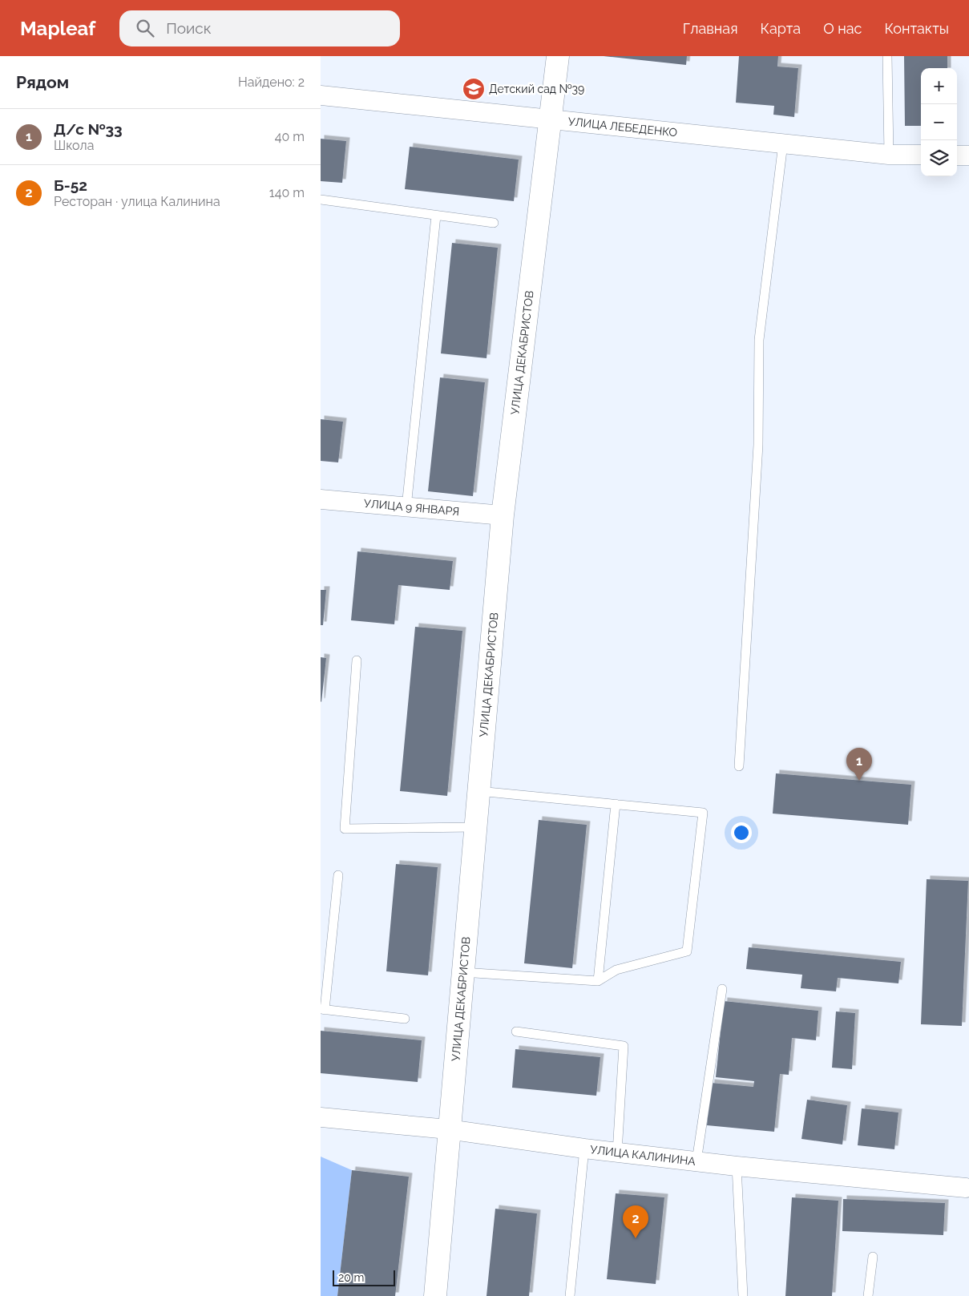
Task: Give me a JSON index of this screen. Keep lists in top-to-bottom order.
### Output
{
  "streets": {
    "main road": ["УЛИЦА ДЕКАБРИСТОВ"],
    "street": ["УЛИЦА ЛЕБЕДЕНКО", "УЛИЦА 9 ЯНВАРЯ", "УЛИЦА КАЛИНИНА"]
  },
  "crossings": [
    ["УЛИЦА ЛЕБЕДЕНКО", "УЛИЦА ДЕКАБРИСТОВ"],
    ["УЛИЦА ДЕКАБРИСТОВ", "УЛИЦА 9 ЯНВАРЯ"],
    ["УЛИЦА ДЕКАБРИСТОВ", "УЛИЦА КАЛИНИНА"]
  ],
  "places": {
    "school or university": ["Детский сад №39"]
  },
  "scale_bar": "20 m",
  "page": {
    "header": "Mapleaf",
    "search": "Поиск",
    "nav": [
      "Главная",
      "Карта",
      "О нас",
      "Контакты"
    ],
    "heading": ["Рядом", "Найдено: 2"],
    "map_buttons": ["+", "−"],
    "list": [
      {
        "mark": "1",
        "name": "Д/с №33",
        "note": "Школа",
        "value": "40 m"
      },
      {
        "mark": "2",
        "name": "Б-52",
        "note": "Ресторан · улица Калинина",
        "value": "140 m"
      }
    ],
    "pins": ["1", "2"],
    "scale": "20 m"
  }
}
